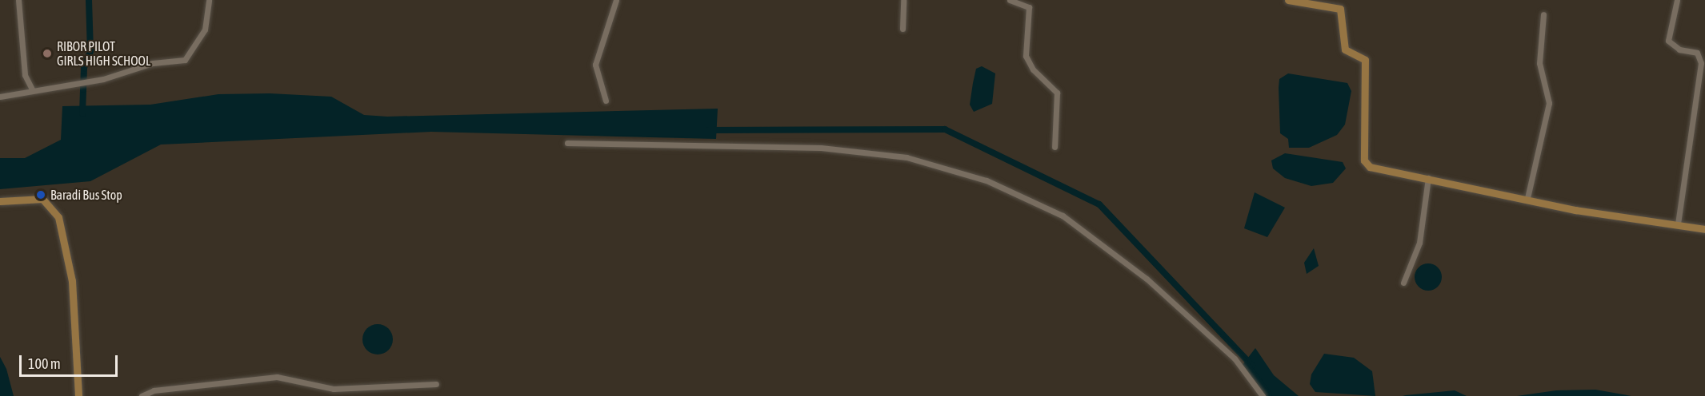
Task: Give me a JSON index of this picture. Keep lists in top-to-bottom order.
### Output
{
  "places": ["RIBOR PILOT GIRLS HIGH SCHOOL", "Baradi Bus Stop"],
  "scale_bar": "100 m"
}
